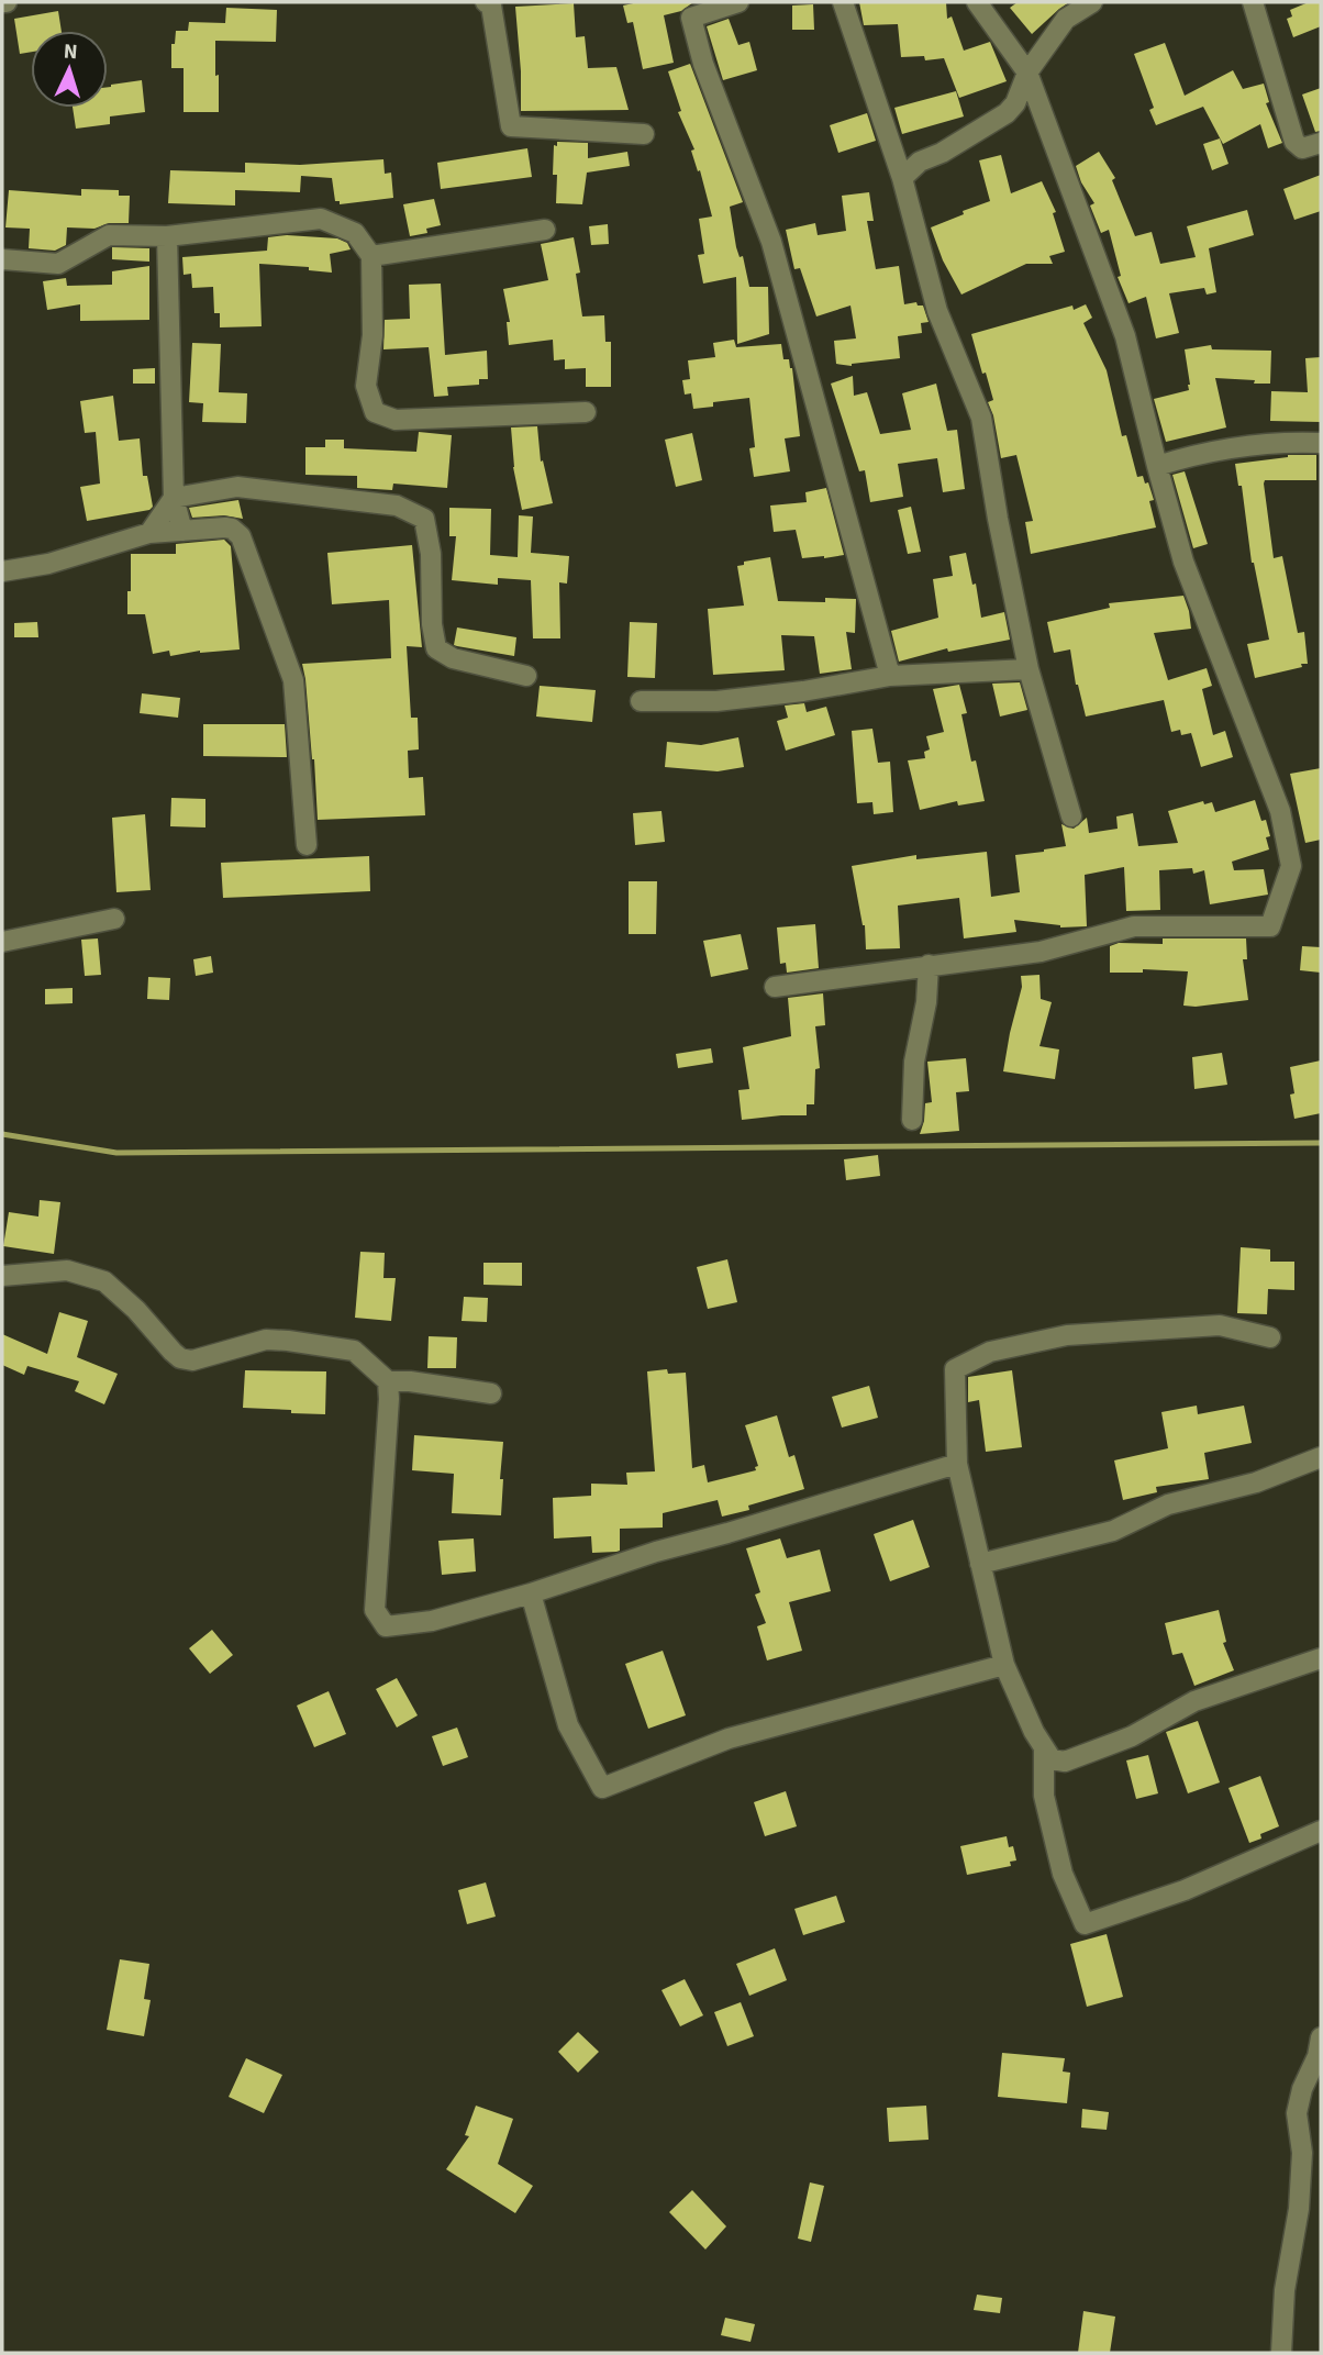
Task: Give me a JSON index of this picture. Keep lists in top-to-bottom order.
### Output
{
  "north": "top"
}
